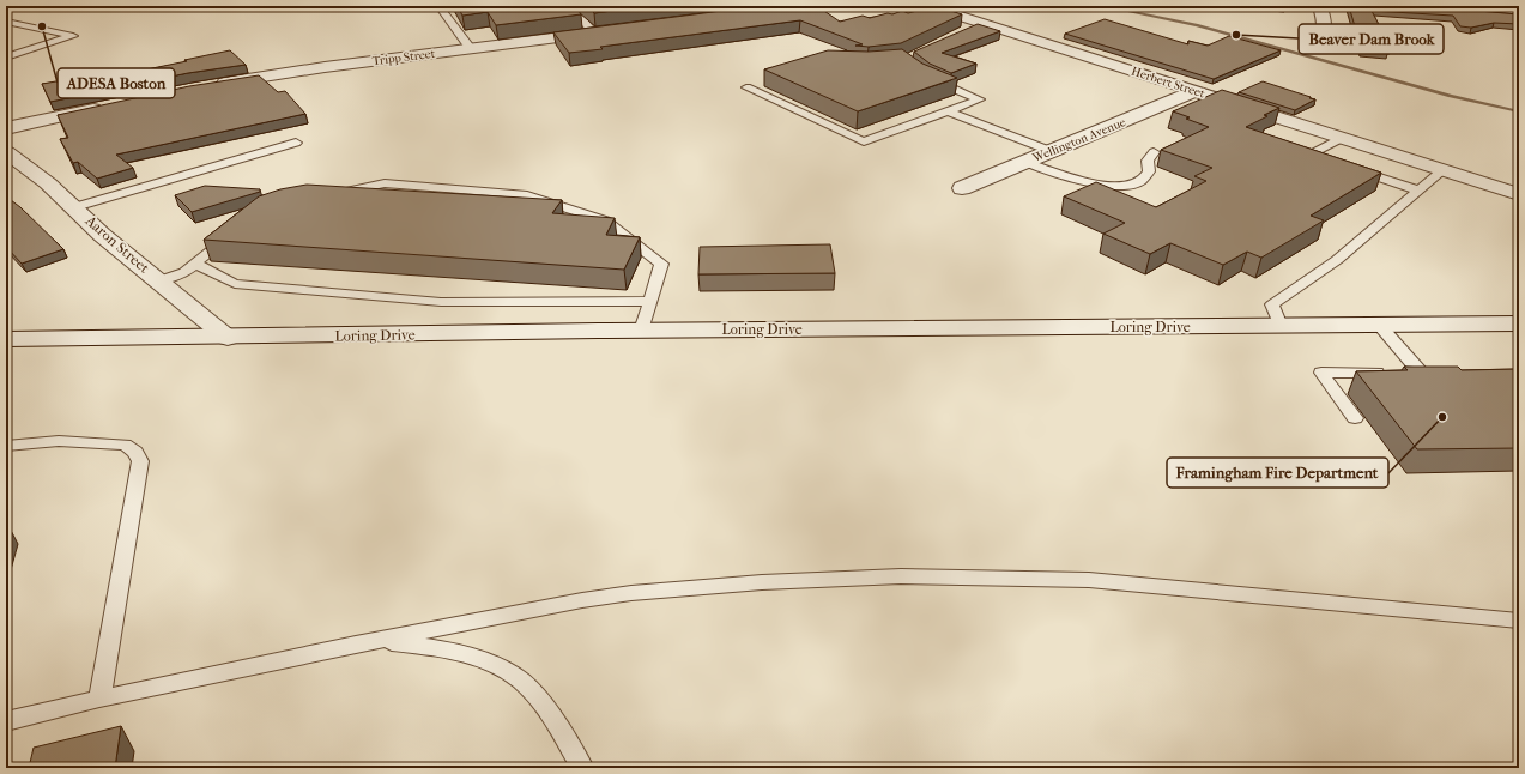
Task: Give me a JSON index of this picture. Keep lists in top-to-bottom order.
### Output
{
  "streets": {
    "street": [
      "Tripp Street",
      "Herbert Street",
      "Wellington Avenue",
      "Aaron Street",
      "Loring Drive"
    ]
  },
  "crossings": [
    ["Herbert Street", "Wellington Avenue"],
    ["Aaron Street", "Loring Drive"]
  ],
  "places": ["ADESA Boston", "Beaver Dam Brook", "Framingham Fire Department"]
}
